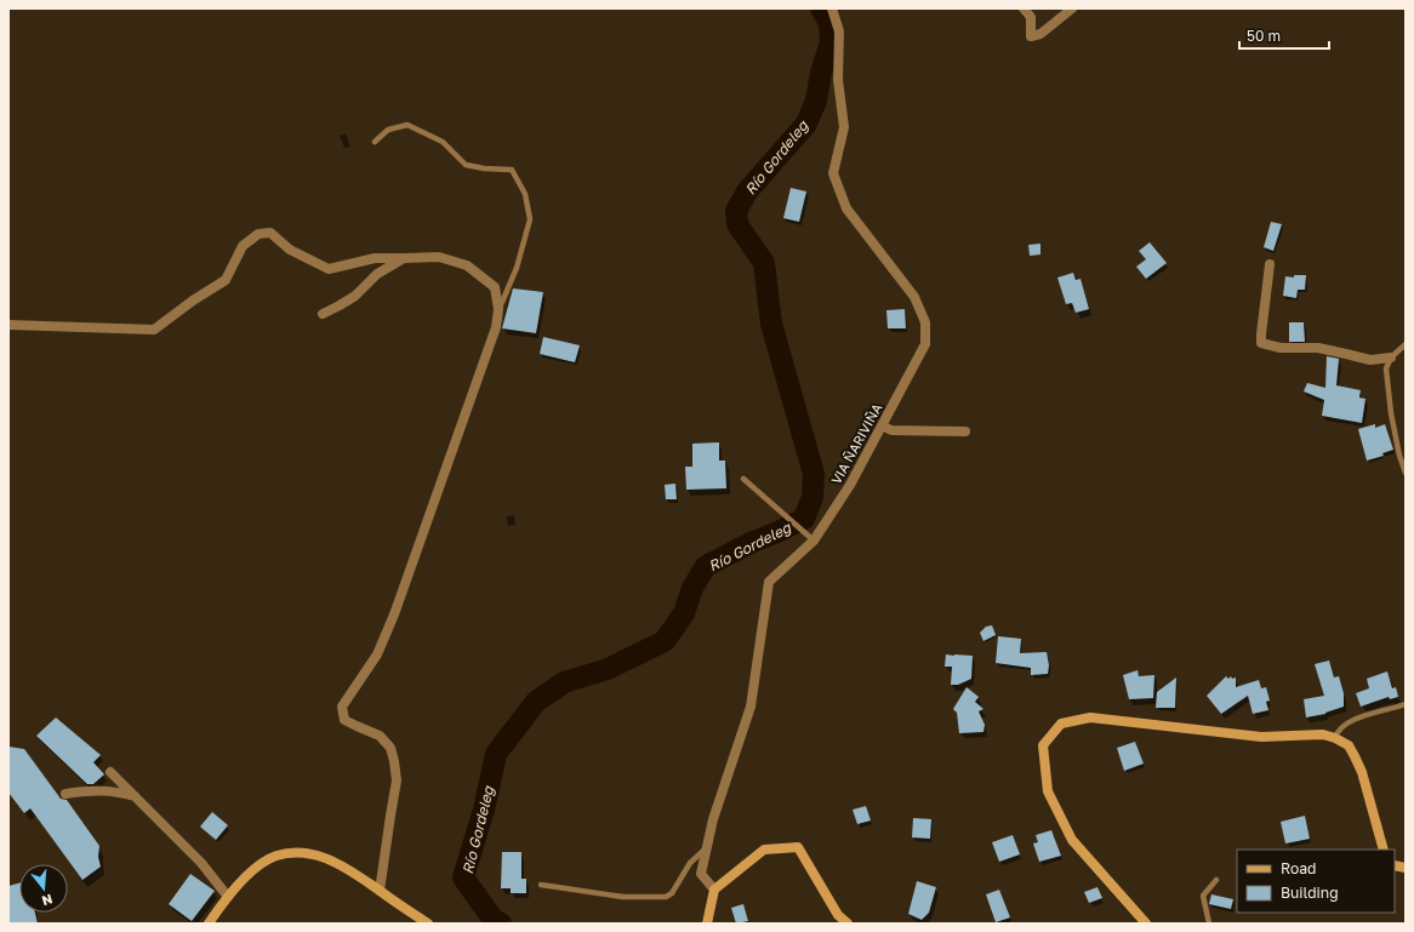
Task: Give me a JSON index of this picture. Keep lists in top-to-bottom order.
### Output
{
  "streets": {
    "street": ["VIA ÑARIVIÑA"]
  },
  "water": ["Río Gordeleg"],
  "legend": ["Road", "Building"],
  "scale_bar": "50 m",
  "north": "bottom"
}
